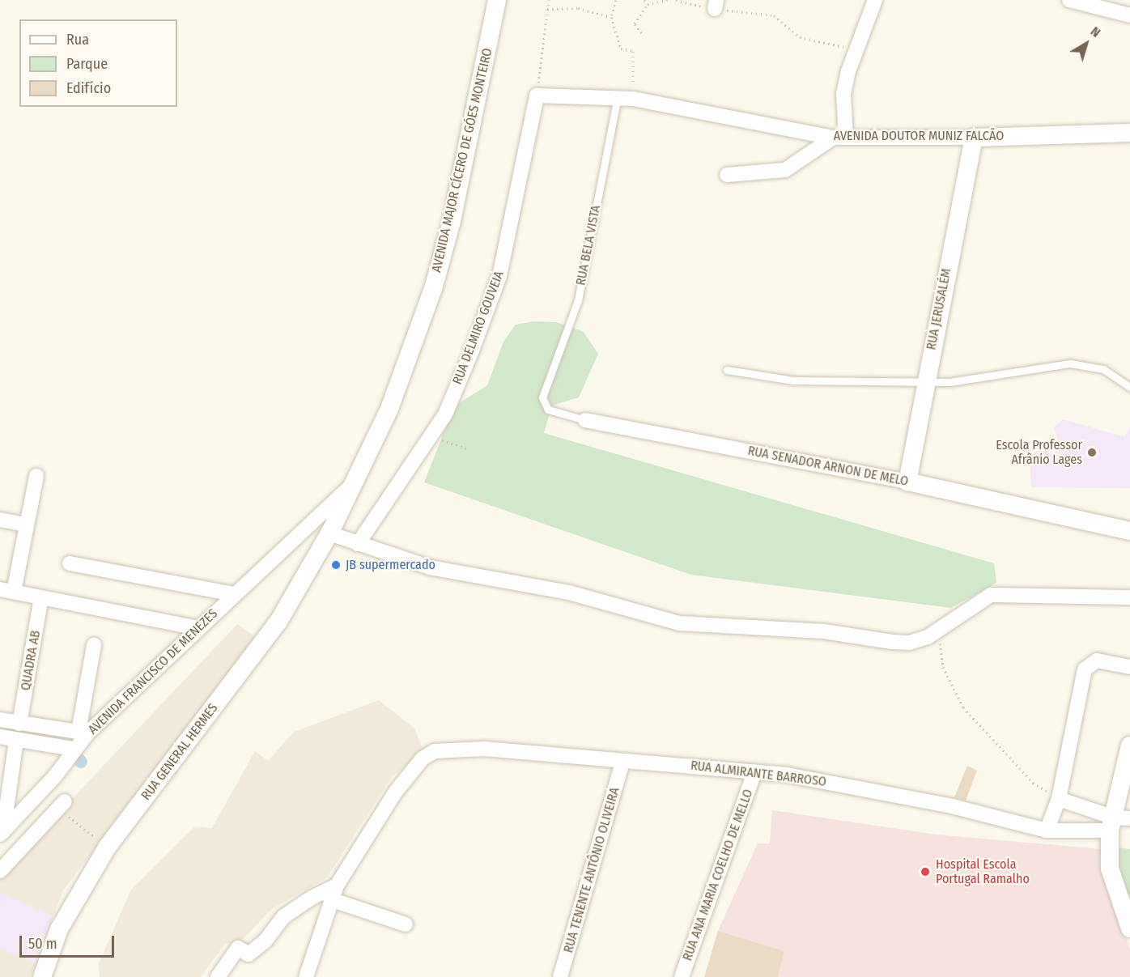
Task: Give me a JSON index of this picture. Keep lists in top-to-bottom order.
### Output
{
  "streets": {
    "street": [
      "AVENIDA DOUTOR MUNIZ FALCÃO",
      "AVENIDA MAJOR CÍCERO DE GÓES MONTEIRO",
      "RUA JERUSALÉM",
      "RUA DELMIRO GOUVEIA",
      "RUA SENADOR ARNON DE MELO",
      "QUADRA AB",
      "AVENIDA FRANCISCO DE MENEZES",
      "RUA GENERAL HERMES",
      "RUA ALMIRANTE BARROSO",
      "RUA TENENTE ANTÔNIO OLIVEIRA",
      "RUA ANA MARIA COELHO DE MELLO"
    ],
    "lane": ["RUA BELA VISTA"]
  },
  "crossings": [
    ["AVENIDA DOUTOR MUNIZ FALCÃO", "RUA BELA VISTA"],
    ["AVENIDA DOUTOR MUNIZ FALCÃO", "RUA JERUSALÉM"],
    ["AVENIDA DOUTOR MUNIZ FALCÃO", "RUA DELMIRO GOUVEIA"],
    ["AVENIDA MAJOR CÍCERO DE GÓES MONTEIRO", "AVENIDA FRANCISCO DE MENEZES"],
    ["AVENIDA MAJOR CÍCERO DE GÓES MONTEIRO", "RUA GENERAL HERMES"],
    ["RUA BELA VISTA", "RUA SENADOR ARNON DE MELO"],
    ["RUA JERUSALÉM", "RUA SENADOR ARNON DE MELO"],
    ["RUA ALMIRANTE BARROSO", "RUA TENENTE ANTÔNIO OLIVEIRA"],
    ["RUA ALMIRANTE BARROSO", "RUA ANA MARIA COELHO DE MELLO"]
  ],
  "places": ["Escola Professor Afrânio Lages", "JB supermercado", "Hospital Escola Portugal Ramalho"],
  "legend": ["Rua", "Parque", "Edifício"],
  "scale_bar": "50 m",
  "north": "top right"
}
